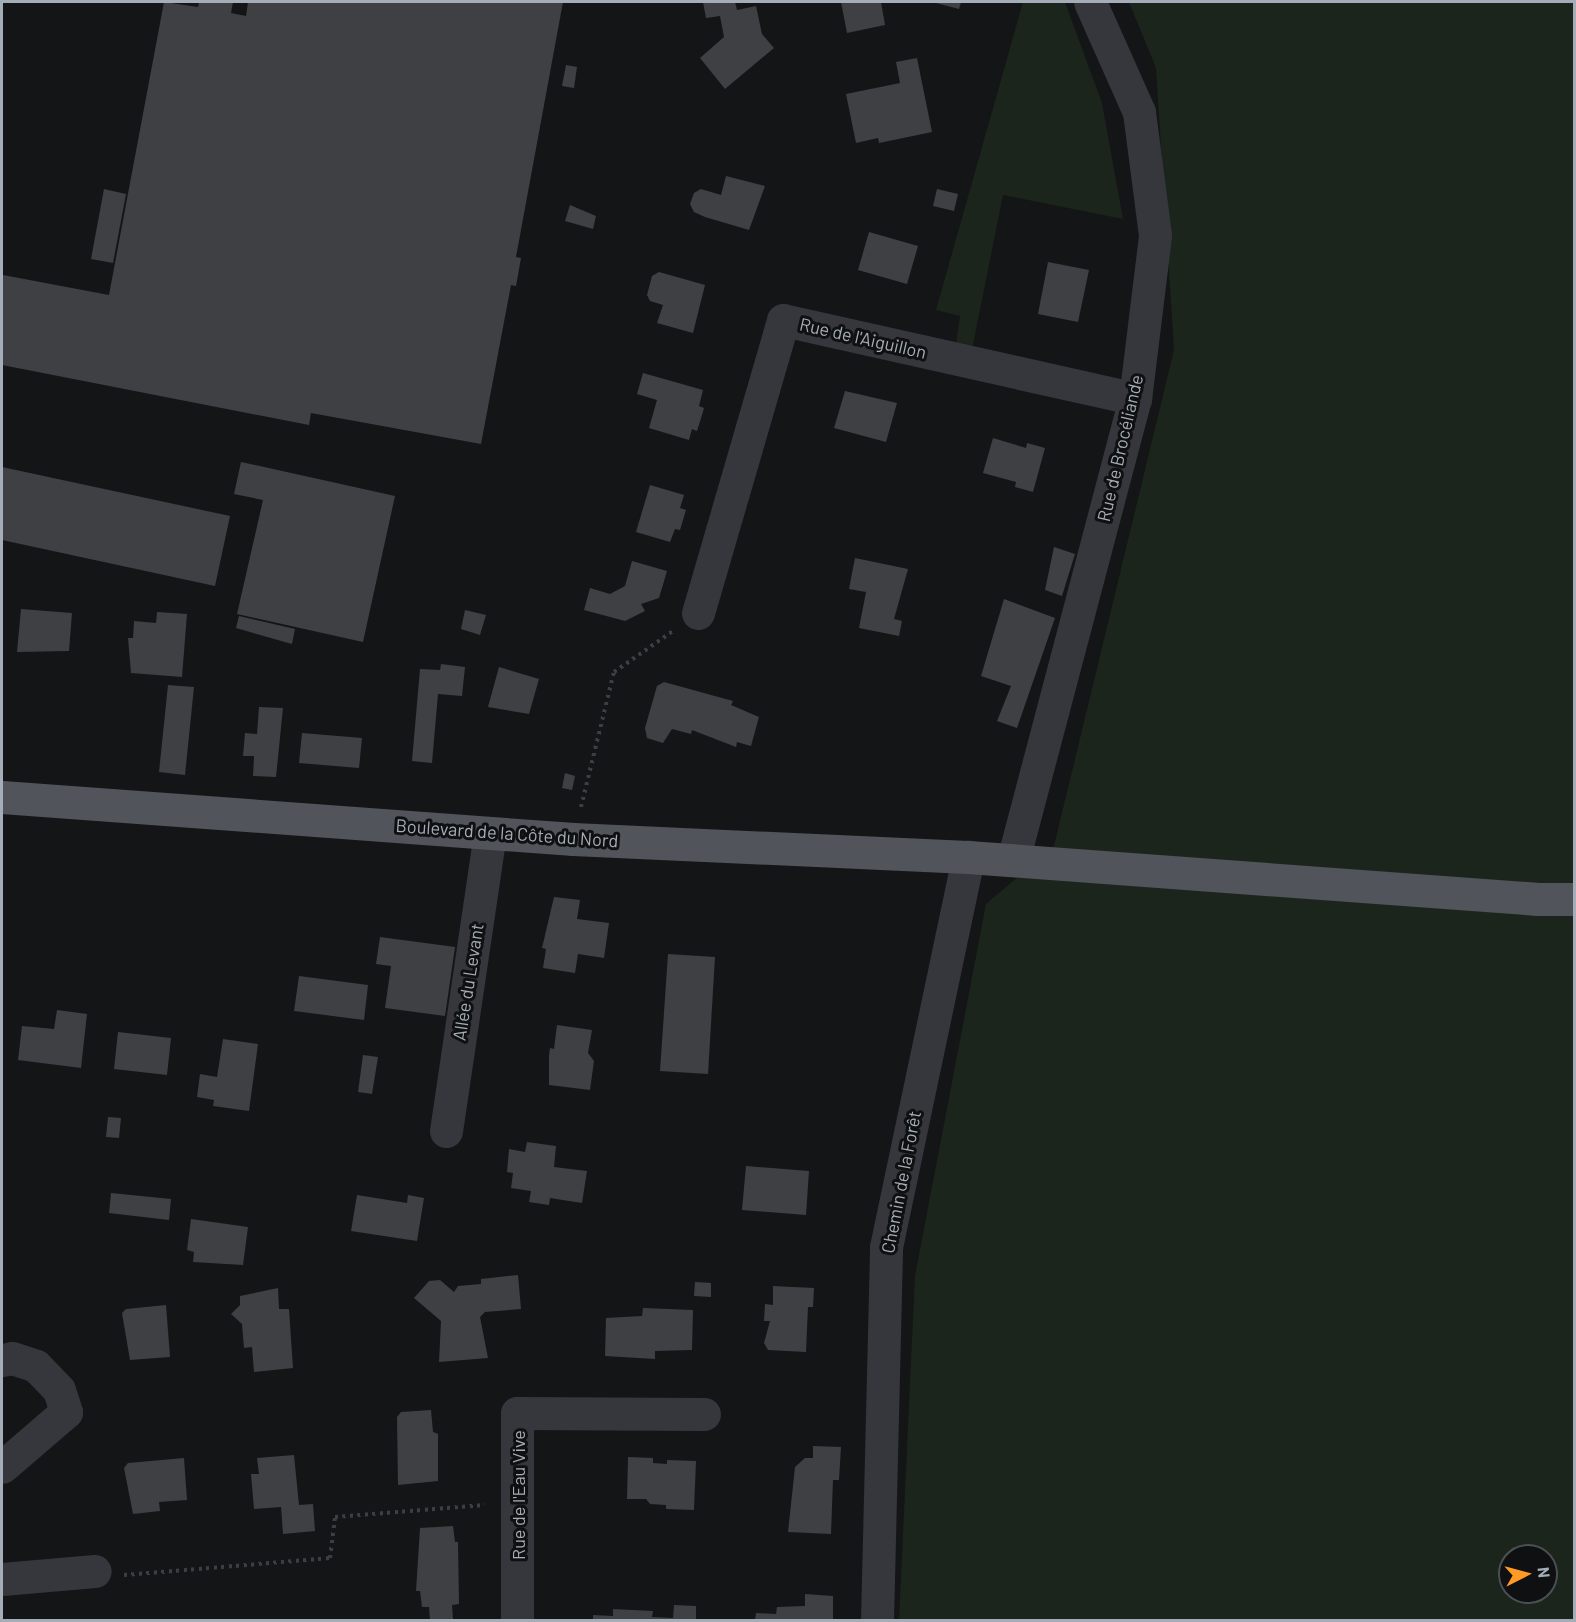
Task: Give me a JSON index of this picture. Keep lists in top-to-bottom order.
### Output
{
  "streets": {
    "main road": ["Boulevard de la Côte du Nord"],
    "street": [
      "Rue de l'Aiguillon",
      "Rue de Brocéliande",
      "Allée du Levant",
      "Chemin de la Forêt",
      "Rue de l'Eau Vive"
    ]
  },
  "crossings": [
    ["Rue de l'Aiguillon", "Rue de Brocéliande"],
    ["Rue de Brocéliande", "Boulevard de la Côte du Nord"],
    ["Boulevard de la Côte du Nord", "Allée du Levant"],
    ["Boulevard de la Côte du Nord", "Chemin de la Forêt"]
  ],
  "north": "right"
}
